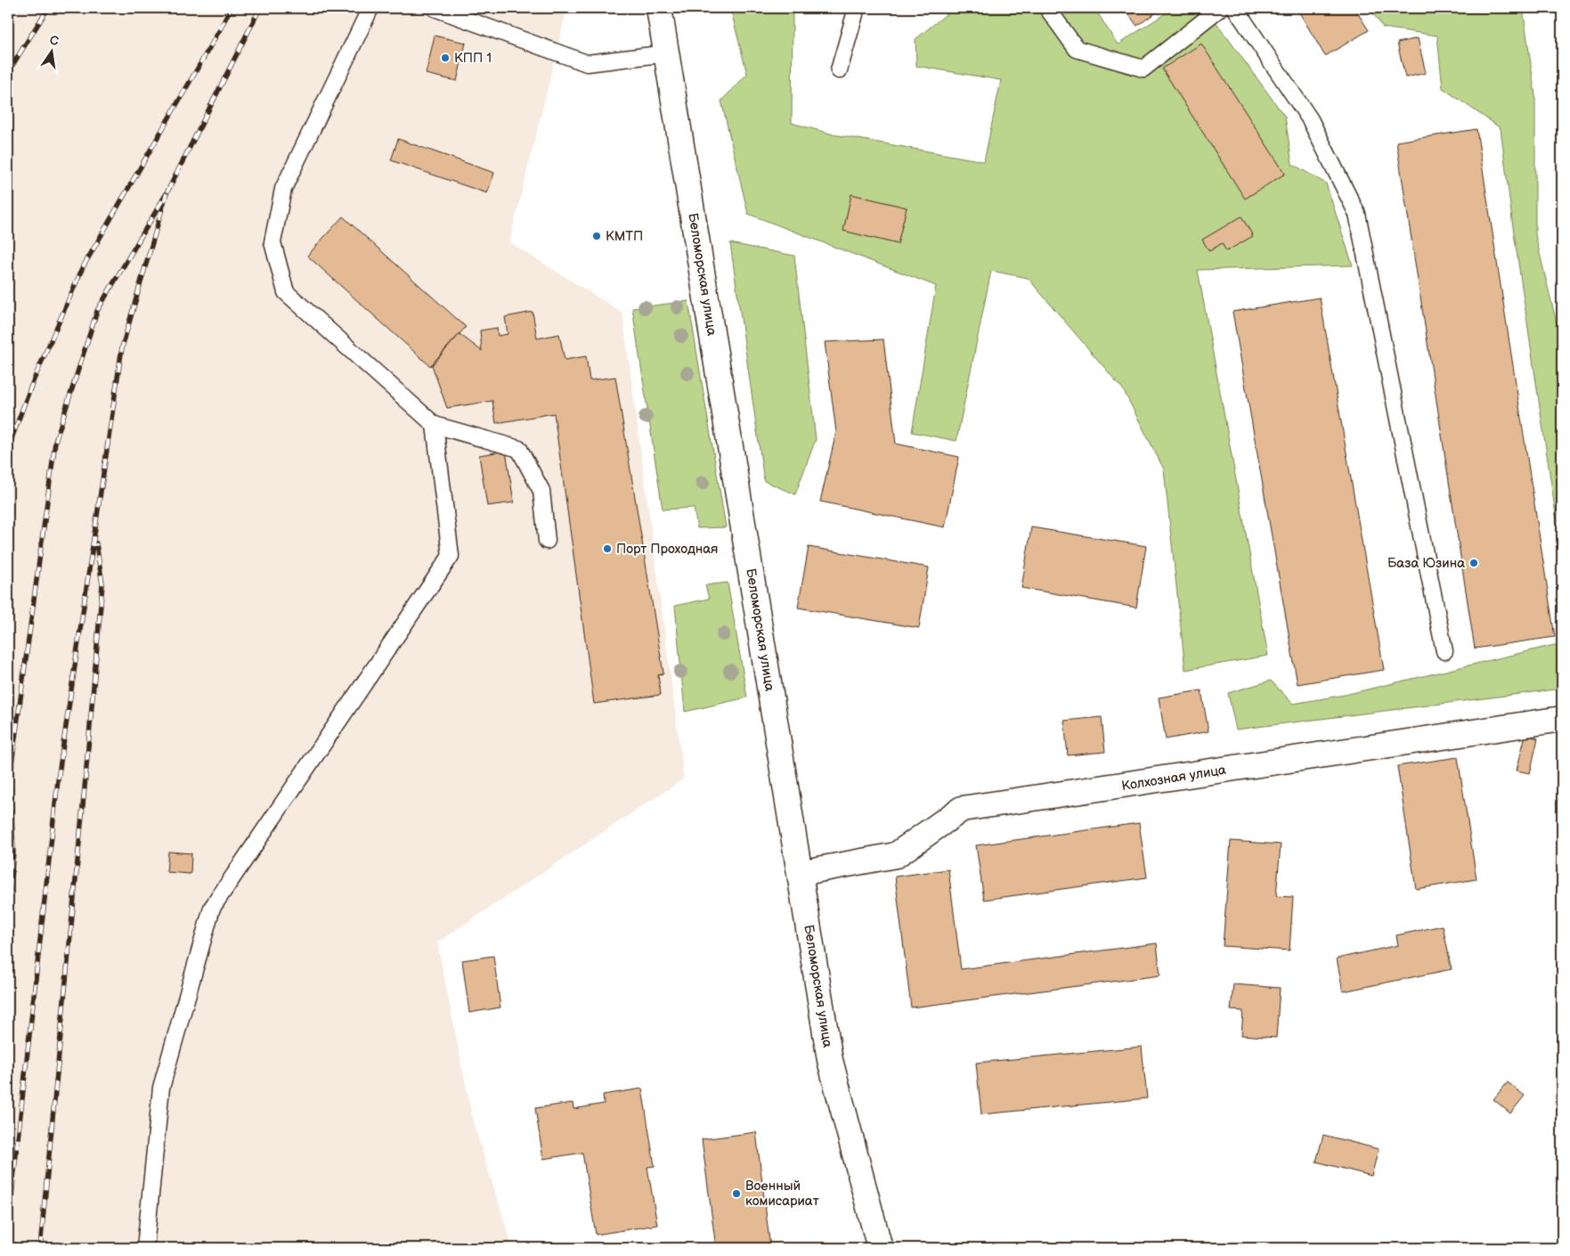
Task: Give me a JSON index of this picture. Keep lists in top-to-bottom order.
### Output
{
  "streets": {
    "street": ["Беломорская улица", "Колхозная улица"]
  },
  "crossings": [
    ["Беломорская улица", "Колхозная улица"]
  ],
  "places": [
    "КПП 1",
    "КМТП",
    "Порт Проходная",
    "База Юзина",
    "Военный комисариат"
  ],
  "north": "top"
}
